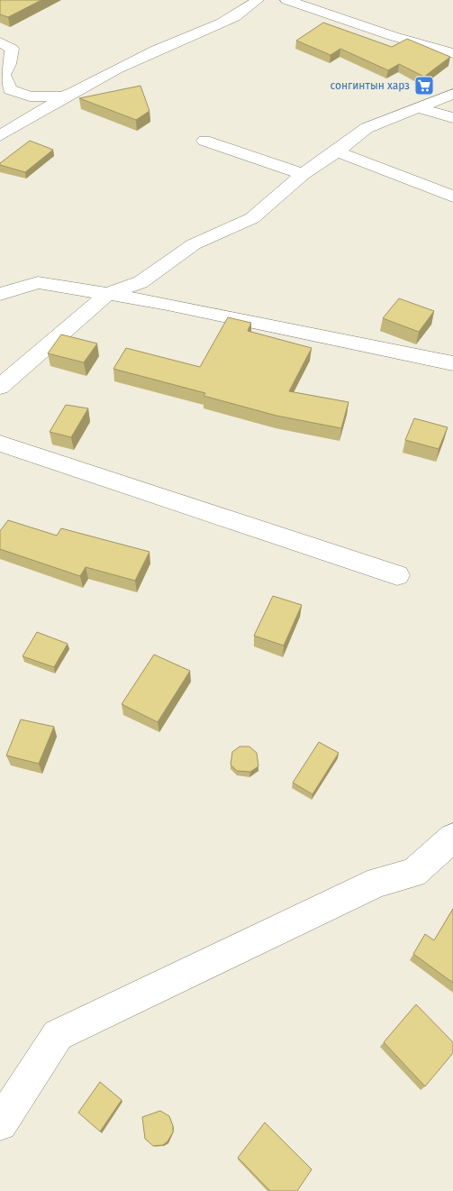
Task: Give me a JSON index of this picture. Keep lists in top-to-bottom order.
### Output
{
  "places": {
    "supermarket": ["сонгинтын харз"]
  }
}
